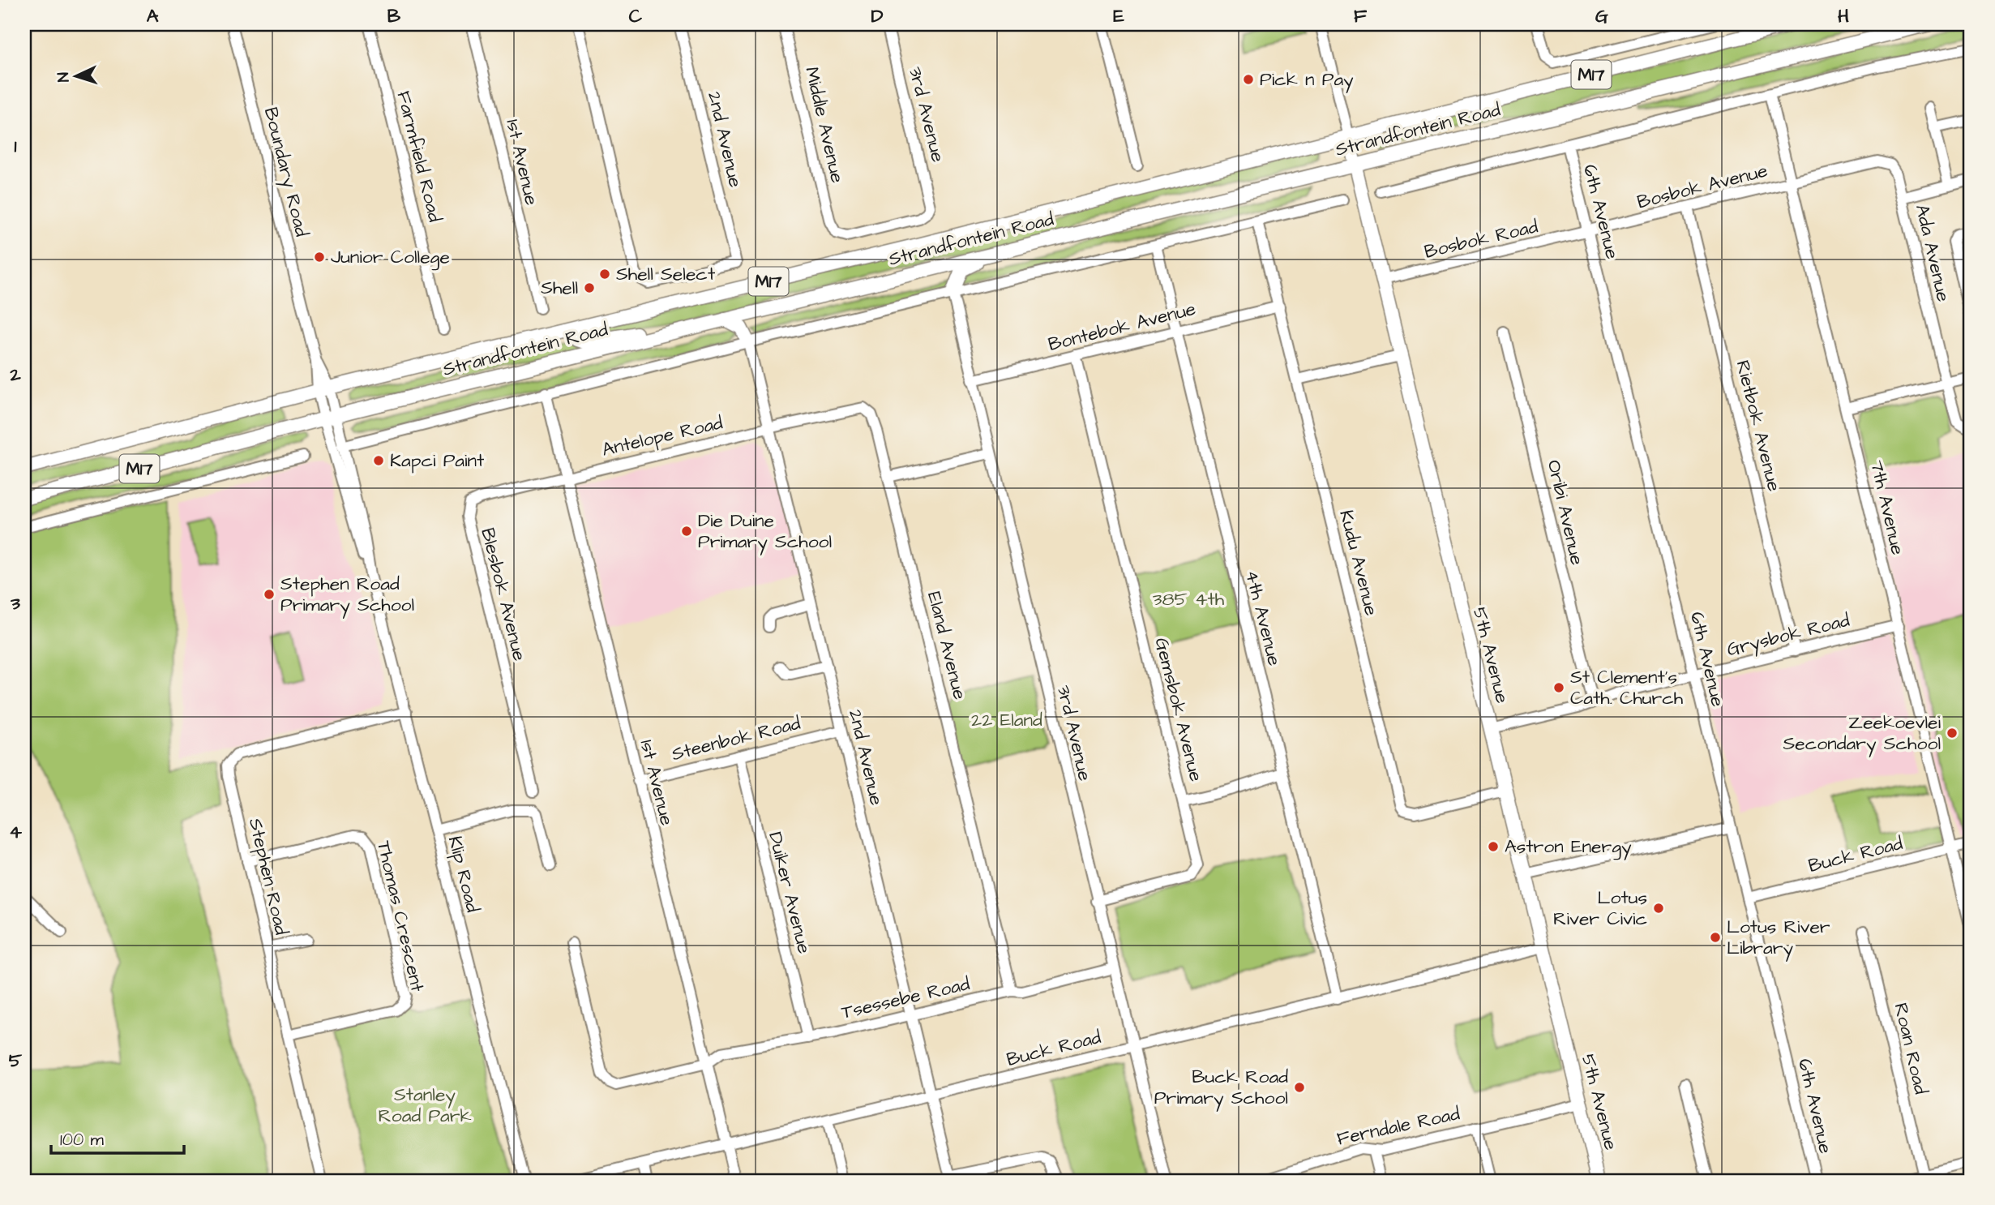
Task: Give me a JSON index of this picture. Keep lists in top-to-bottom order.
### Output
{
  "streets": {
    "main road": ["M17", "Strandfontein Road", "5th Avenue"],
    "street": [
      "3rd Avenue",
      "Middle Avenue",
      "2nd Avenue",
      "Farmfield Road",
      "1st Avenue",
      "Boundary Road",
      "Bosbok Avenue",
      "6th Avenue",
      "Bosbok Road",
      "Ada Avenue",
      "Bontebok Avenue",
      "Rietbok Avenue",
      "Antelope Road",
      "7th Avenue",
      "Oribi Avenue",
      "Kudu Avenue",
      "Blesbok Avenue",
      "4th Avenue",
      "Grysbok Road",
      "Eland Avenue",
      "Gemsbok Avenue",
      "Steenbok Road",
      "Buck Road",
      "Klip Road",
      "Stephen Road",
      "Duiker Avenue",
      "Thomas Crescent",
      "Tsessebe Road",
      "Roan Road",
      "Ferndale Road"
    ]
  },
  "crossings": [
    ["3rd Avenue", "Middle Avenue"],
    ["3rd Avenue", "Bontebok Avenue"],
    ["3rd Avenue", "Gemsbok Avenue"],
    ["3rd Avenue", "Buck Road"],
    ["3rd Avenue", "Tsessebe Road"],
    ["Strandfontein Road", "Boundary Road"],
    ["Strandfontein Road", "5th Avenue"],
    ["Strandfontein Road", "Klip Road"],
    ["2nd Avenue", "Antelope Road"],
    ["2nd Avenue", "Eland Avenue"],
    ["2nd Avenue", "Steenbok Road"],
    ["2nd Avenue", "Buck Road"],
    ["2nd Avenue", "Tsessebe Road"],
    ["1st Avenue", "Antelope Road"],
    ["1st Avenue", "Blesbok Avenue"],
    ["1st Avenue", "Steenbok Road"],
    ["1st Avenue", "Buck Road"],
    ["1st Avenue", "Tsessebe Road"],
    ["Boundary Road", "Klip Road"],
    ["Bosbok Avenue", "6th Avenue"],
    ["Bosbok Avenue", "Bosbok Road"],
    ["Bosbok Avenue", "Ada Avenue"],
    ["Bosbok Avenue", "Rietbok Avenue"],
    ["Bosbok Avenue", "7th Avenue"],
    ["6th Avenue", "Bosbok Road"],
    ["6th Avenue", "Grysbok Road"],
    ["6th Avenue", "Buck Road"],
    ["Bosbok Road", "5th Avenue"],
    ["Ada Avenue", "7th Avenue"],
    ["Bontebok Avenue", "Kudu Avenue"],
    ["Bontebok Avenue", "4th Avenue"],
    ["Bontebok Avenue", "Gemsbok Avenue"],
    ["Rietbok Avenue", "Grysbok Road"],
    ["Antelope Road", "Blesbok Avenue"],
    ["Antelope Road", "Eland Avenue"],
    ["7th Avenue", "Grysbok Road"],
    ["7th Avenue", "Buck Road"],
    ["Oribi Avenue", "Grysbok Road"],
    ["Kudu Avenue", "5th Avenue"],
    ["4th Avenue", "Buck Road"],
    ["Grysbok Road", "5th Avenue"],
    ["Eland Avenue", "Tsessebe Road"],
    ["5th Avenue", "Buck Road"],
    ["5th Avenue", "Ferndale Road"],
    ["Steenbok Road", "Duiker Avenue"],
    ["Klip Road", "Stephen Road"],
    ["Stephen Road", "Thomas Crescent"],
    ["Duiker Avenue", "Tsessebe Road"]
  ],
  "parks": ["385 4th", "22 Eland", "Stanley Road Park"],
  "places": [
    "Pick n Pay",
    "Junior College",
    "Shell Select",
    "Shell",
    "Kapci Paint",
    "Die Duine Primary School",
    "Stephen Road Primary School",
    "St Clement's Cath. Church",
    "Zeekoevlei Secondary School",
    "Astron Energy",
    "Lotus River Civic",
    "Lotus River Library",
    "Buck Road Primary School"
  ],
  "scale_bar": "100 m",
  "north": "left",
  "grid": {
    "columns": [
      "A",
      "B",
      "C",
      "D",
      "E",
      "F",
      "G",
      "H"
    ],
    "rows": [
      "1",
      "2",
      "3",
      "4",
      "5"
    ]
  }
}
